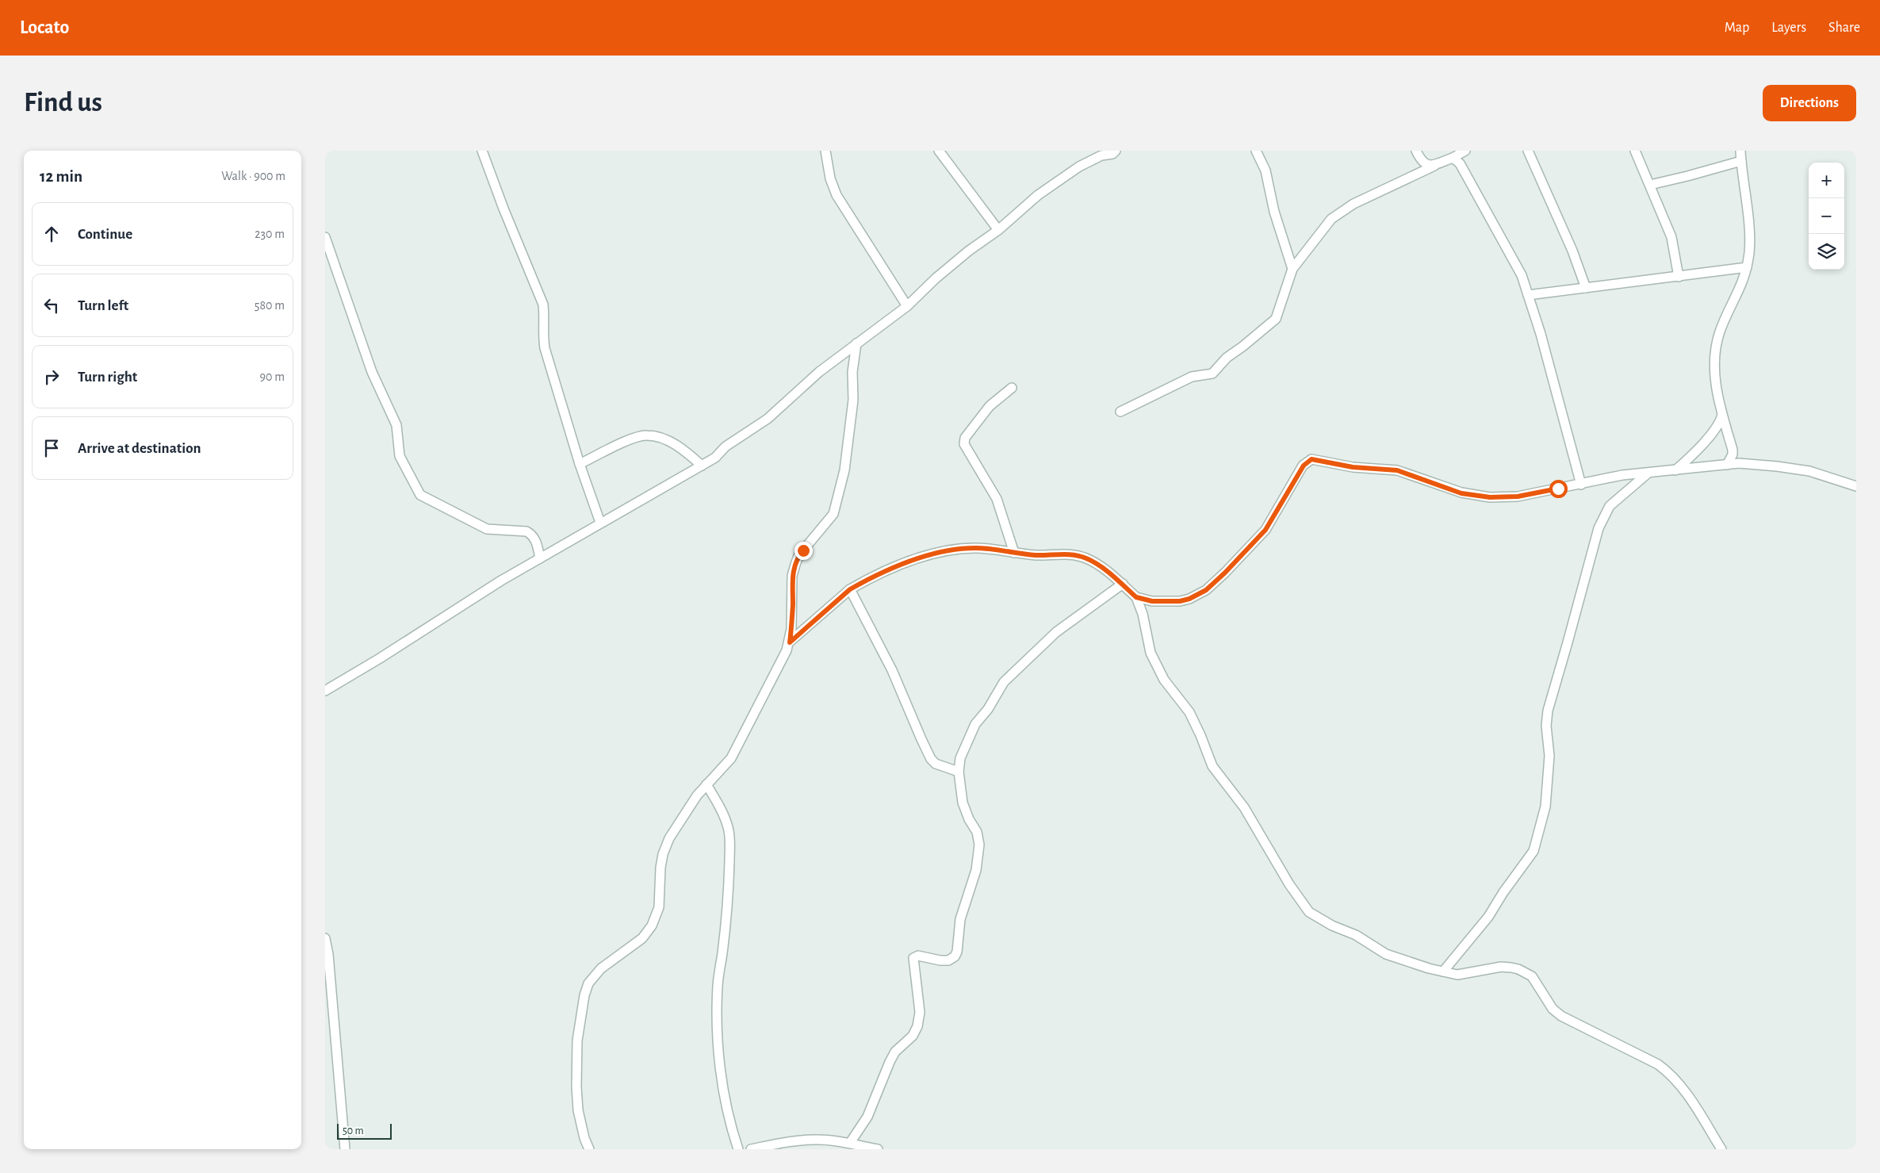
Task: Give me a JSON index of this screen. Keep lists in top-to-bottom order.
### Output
{
  "scale_bar": "50 m",
  "page": {
    "header": "Locato",
    "nav": ["Map", "Layers", "Share"],
    "buttons": "Directions",
    "title": "Find us",
    "heading": ["12 min", "Walk · 900 m"],
    "map_buttons": ["+", "−"],
    "list": [
      ["Continue", "230 m"],
      ["Turn left", "580 m"],
      ["Turn right", "90 m"],
      "Arrive at destination"
    ],
    "scale": "50 m"
  }
}
